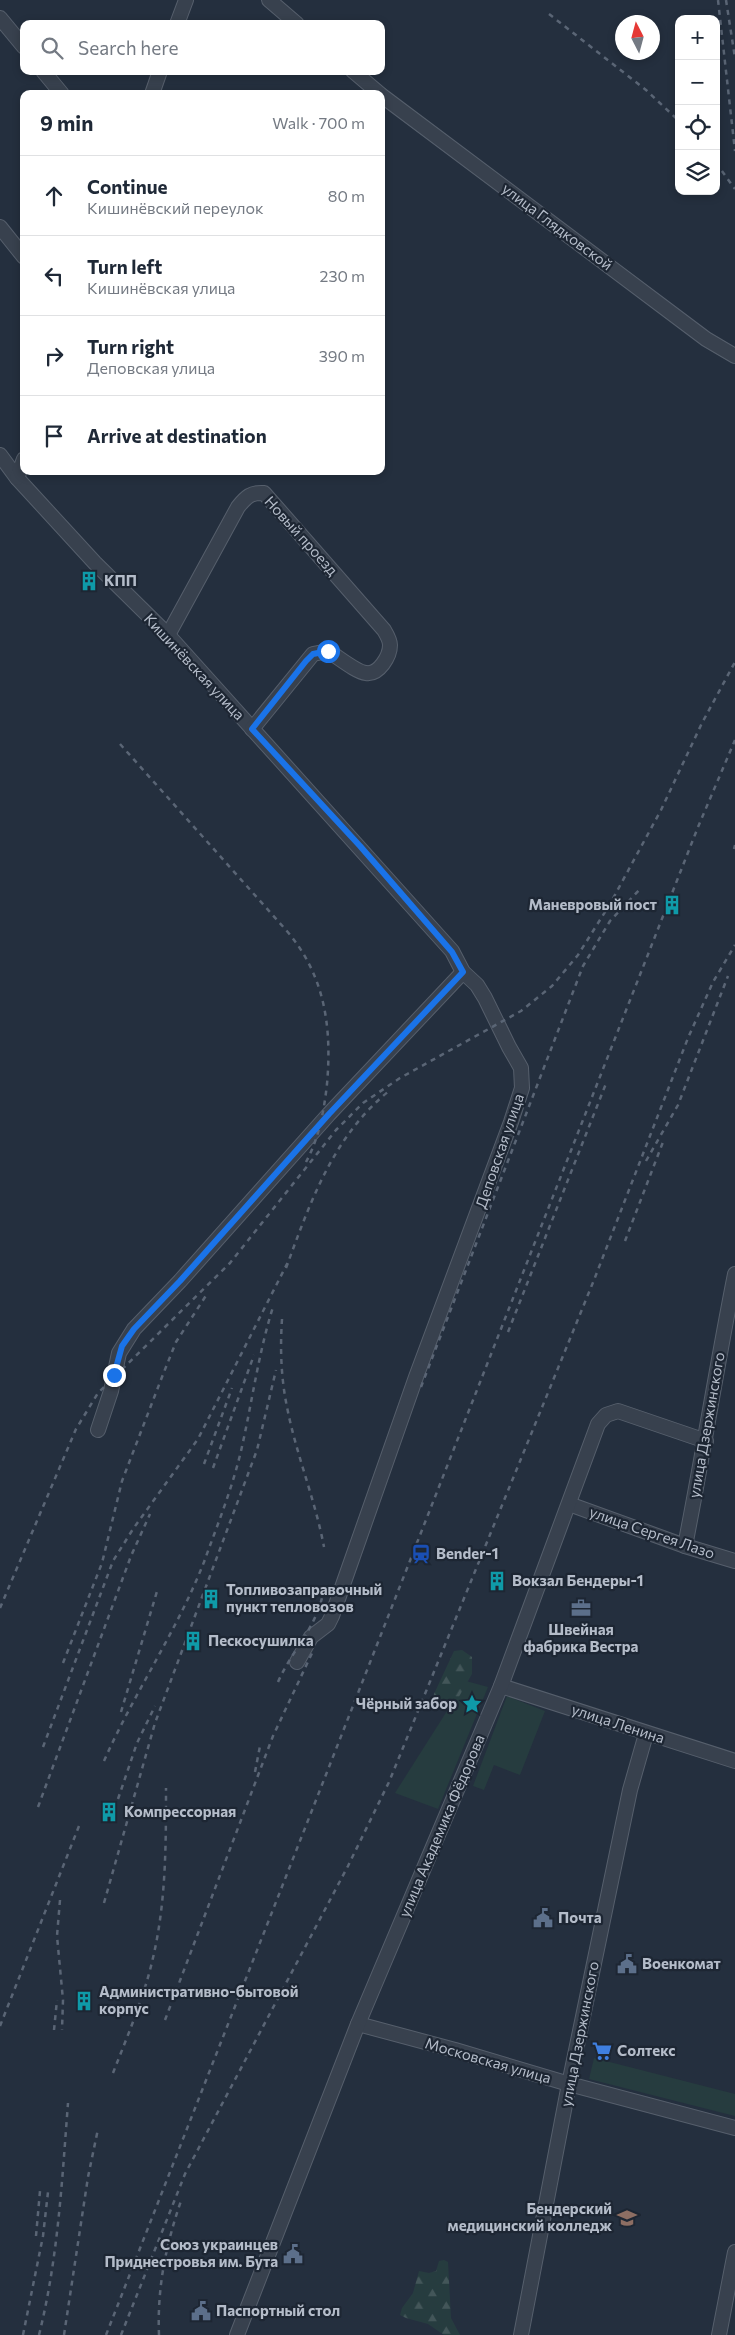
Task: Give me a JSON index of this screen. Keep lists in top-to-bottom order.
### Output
{
  "streets": {
    "street": [
      "улица Глядковской",
      "Новый проезд",
      "Кишинёвская улица",
      "Деповская улица",
      "улица Дзержинского",
      "улица Сергея Лазо",
      "улица Ленина",
      "улица Академика Фёдорова",
      "Московская улица"
    ]
  },
  "crossings": [
    ["Новый проезд", "Кишинёвская улица"],
    ["Кишинёвская улица", "Деповская улица"],
    ["улица Дзержинского", "улица Сергея Лазо"],
    ["улица Дзержинского", "улица Ленина"],
    ["улица Дзержинского", "улица Академика Фёдорова"],
    ["улица Дзержинского", "Московская улица"],
    ["улица Сергея Лазо", "улица Академика Фёдорова"],
    ["улица Ленина", "улица Академика Фёдорова"],
    ["улица Академика Фёдорова", "Московская улица"]
  ],
  "places": {
    "building": [
      "КПП",
      "Маневровый пост",
      "Вокзал Бендеры-1",
      "Топливозаправочный пункт тепловозов",
      "Пескосушилка",
      "Компрессорная",
      "Административно-бытовой корпус"
    ],
    "station": ["Bender-1"],
    "office": ["Швейная фабрика Вестра"],
    "place": ["Чёрный забор"],
    "public building": [
      "Почта",
      "Военкомат",
      "Союз украинцев Приднестровья им. Бута",
      "Паспортный стол"
    ],
    "supermarket": ["Солтекс"],
    "school or university": ["Бендерский медицинский колледж"]
  },
  "north": "top",
  "page": {
    "map_buttons": ["+", "−"],
    "search": "Search here",
    "heading": ["9 min", "Walk · 700 m"],
    "list": [
      ["Continue", "Кишинёвский переулок", "80 m"],
      ["Turn left", "Кишинёвская улица", "230 m"],
      ["Turn right", "Деповская улица", "390 m"],
      "Arrive at destination"
    ]
  }
}
